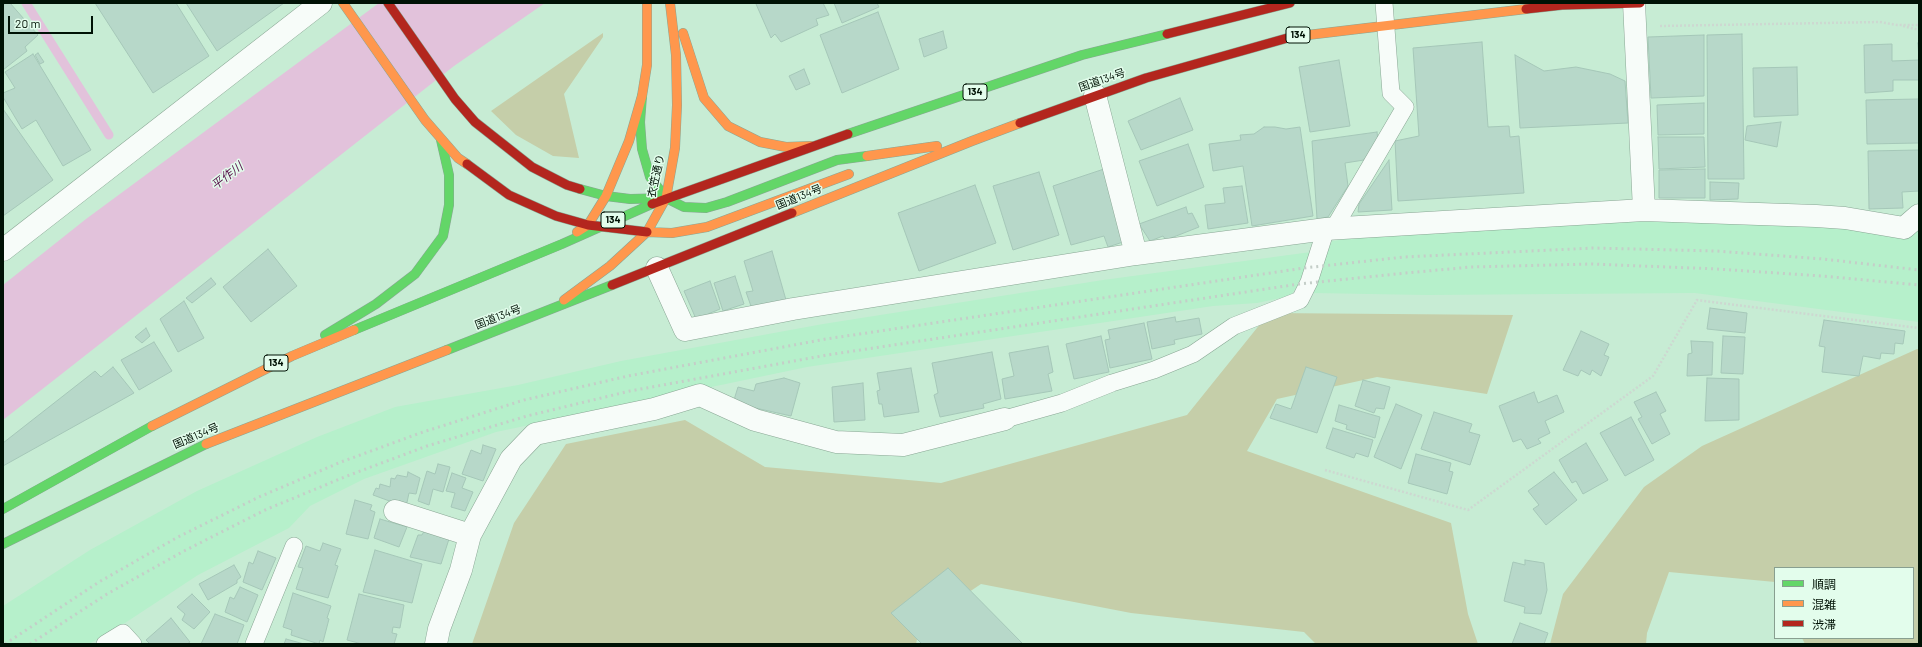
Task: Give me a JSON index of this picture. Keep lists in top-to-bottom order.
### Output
{
  "streets": {
    "main road": ["134", "国道134号", "衣笠通り"]
  },
  "crossings": [
    ["134", "衣笠通り"],
    ["国道134号", "衣笠通り"]
  ],
  "water": ["平作川"],
  "legend": ["順調", "混雑", "渋滞"],
  "scale_bar": "20 m"
}
